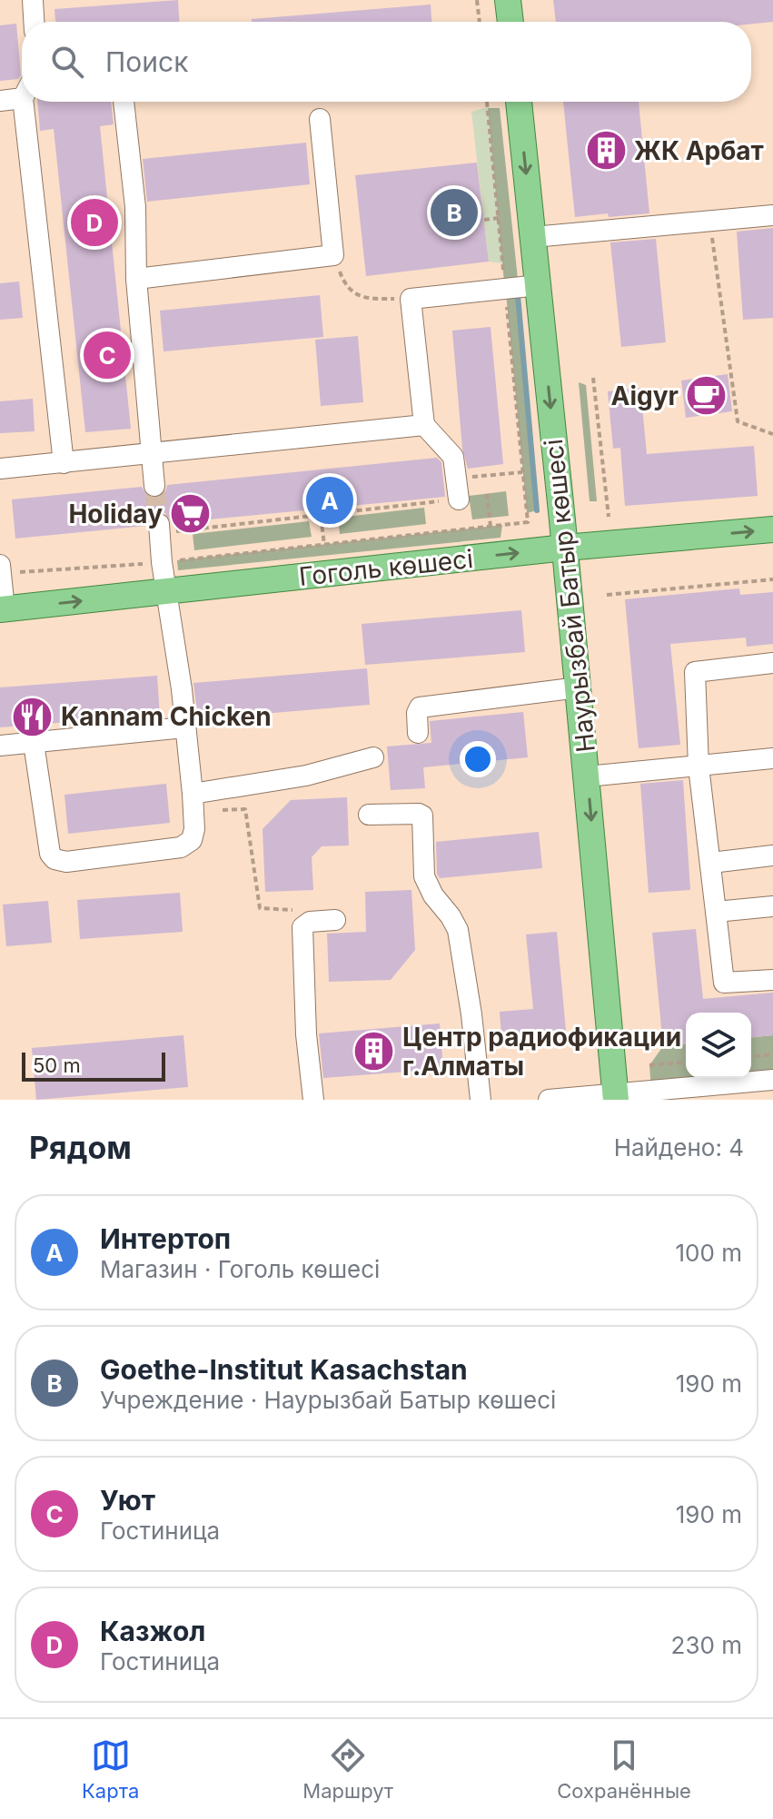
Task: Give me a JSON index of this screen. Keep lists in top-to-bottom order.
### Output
{
  "streets": {
    "main road": ["Гоголь көшесі", "Наурызбай Батыр көшесі"]
  },
  "crossings": [
    ["Гоголь көшесі", "Наурызбай Батыр көшесі"]
  ],
  "one_way": ["Гоголь көшесі", "Наурызбай Батыр көшесі"],
  "places": {
    "building": ["ЖК Арбат", "Центр радиофикации г.Алматы"],
    "cafe": ["Aigyr"],
    "supermarket": ["Holiday"],
    "restaurant": ["Kannam Chicken"]
  },
  "scale_bar": "50 m",
  "page": {
    "search": "Поиск",
    "pins": [
      "B",
      "D",
      "C",
      "A"
    ],
    "scale": "50 m",
    "heading": ["Рядом", "Найдено: 4"],
    "list": [
      {
        "mark": "A",
        "name": "Интертоп",
        "note": "Магазин · Гоголь көшесі",
        "value": "100 m"
      },
      {
        "mark": "B",
        "name": "Goethe-Institut Kasachstan",
        "note": "Учреждение · Наурызбай Батыр көшесі",
        "value": "190 m"
      },
      {
        "mark": "C",
        "name": "Уют",
        "note": "Гостиница",
        "value": "190 m"
      },
      {
        "mark": "D",
        "name": "Казжол",
        "note": "Гостиница",
        "value": "230 m"
      }
    ],
    "nav": ["Карта", "Маршрут", "Сохранённые"]
  }
}
